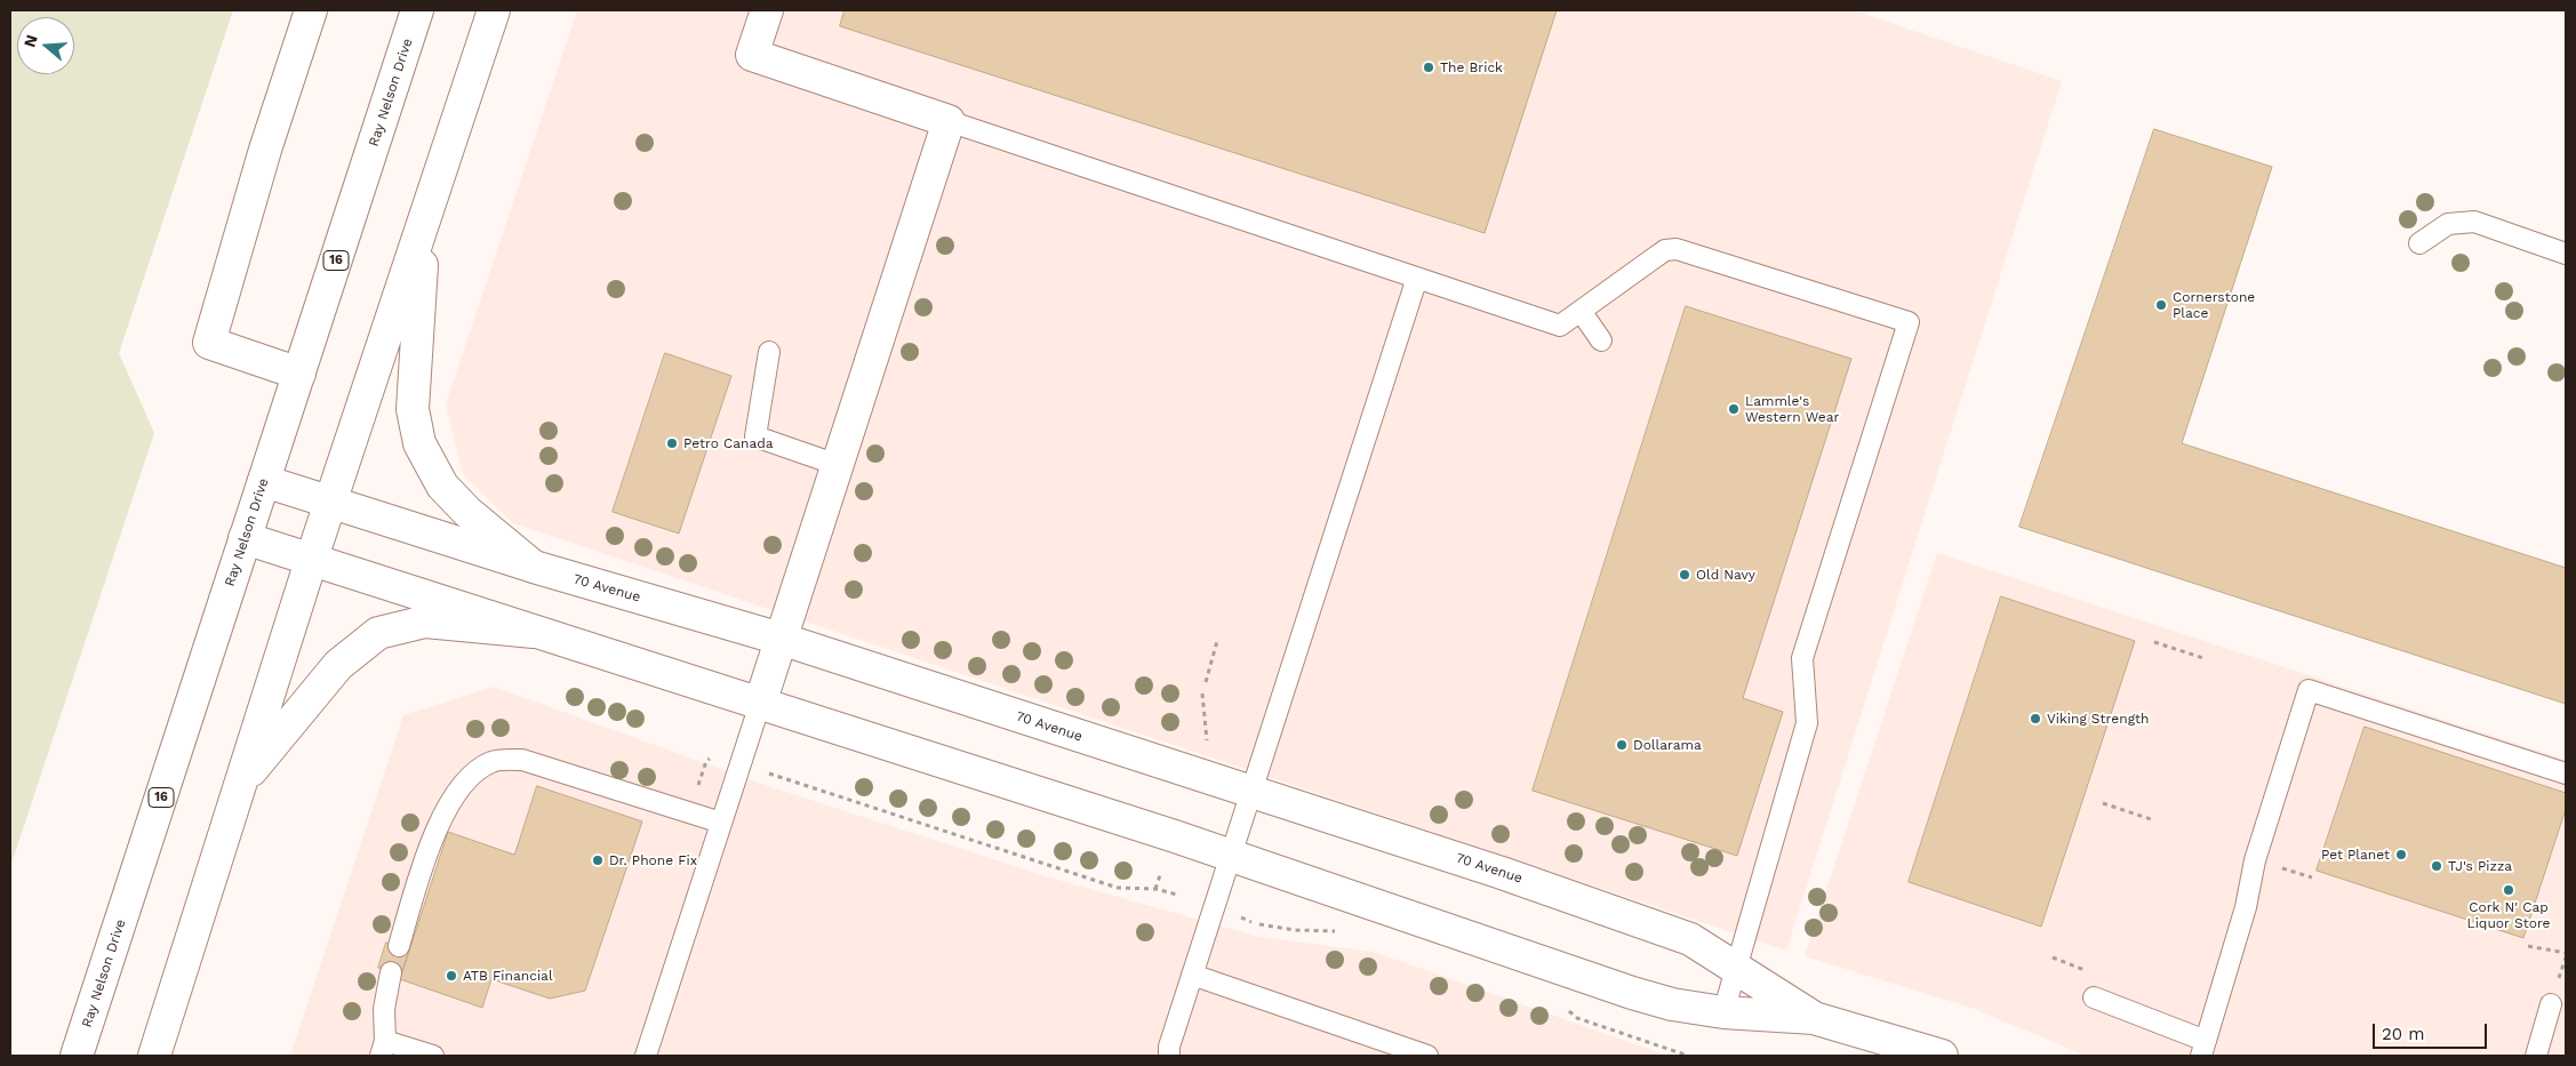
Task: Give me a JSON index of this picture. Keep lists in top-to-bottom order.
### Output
{
  "streets": {
    "main road": ["Ray Nelson Drive", "16", "70 Avenue"]
  },
  "crossings": [
    ["Ray Nelson Drive", "70 Avenue"]
  ],
  "places": [
    "The Brick",
    "Cornerstone Place",
    "Lammle's Western Wear",
    "Petro Canada",
    "Old Navy",
    "Viking Strength",
    "Dollarama",
    "Pet Planet",
    "Dr. Phone Fix",
    "TJ's Pizza",
    "Cork N' Cap Liquor Store",
    "ATB Financial"
  ],
  "scale_bar": "20 m",
  "north": "left"
}
